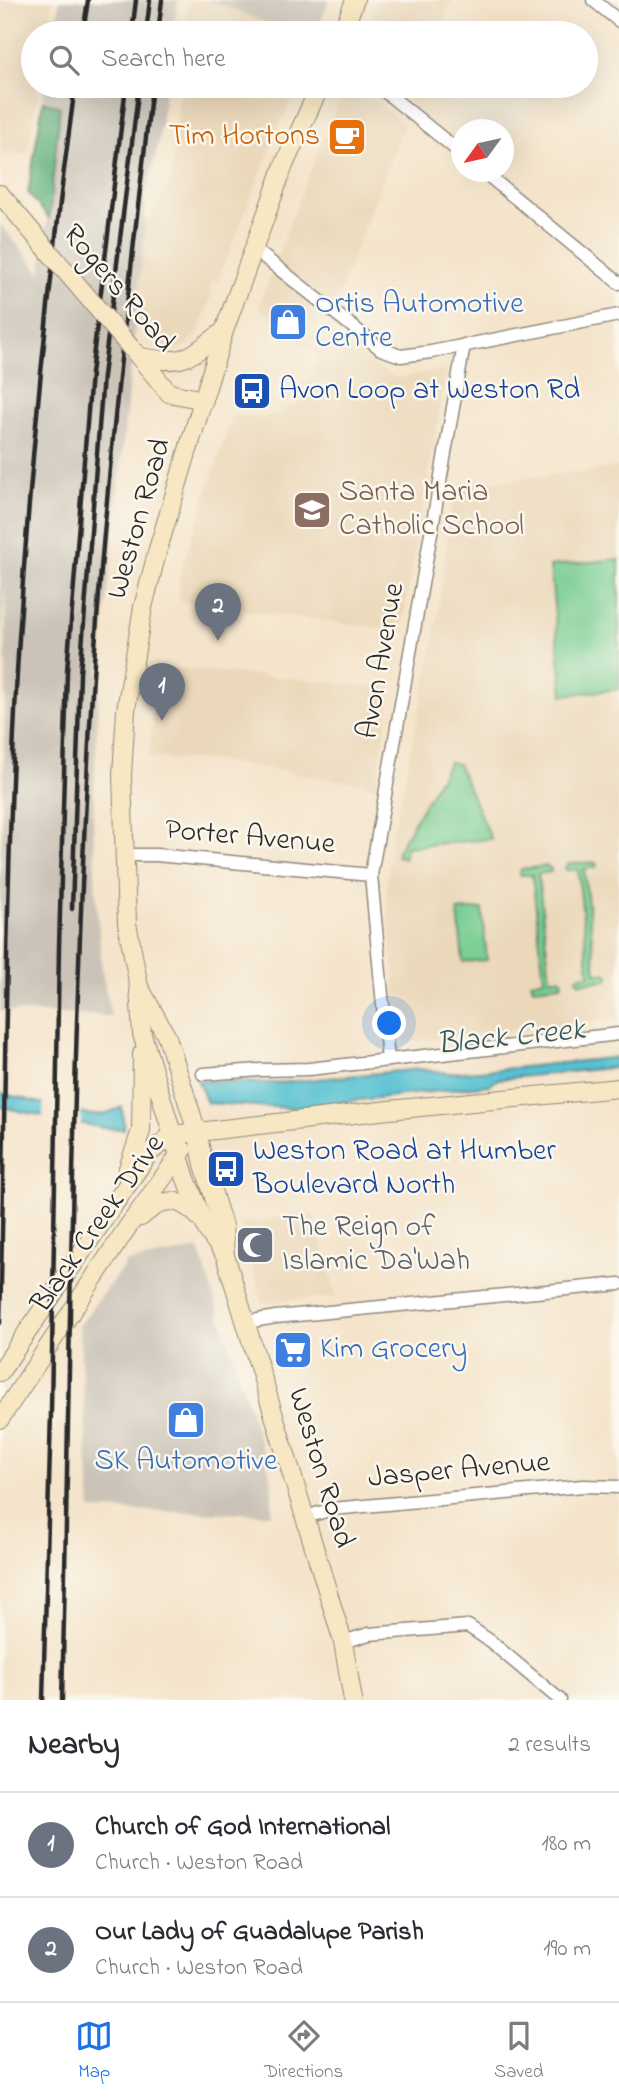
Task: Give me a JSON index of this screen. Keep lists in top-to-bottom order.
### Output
{
  "streets": {
    "main road": ["Rogers Road", "Weston Road", "Black Creek Drive"],
    "street": ["Avon Avenue", "Porter Avenue", "Jasper Avenue"]
  },
  "crossings": [
    ["Rogers Road", "Weston Road"],
    ["Weston Road", "Porter Avenue"],
    ["Weston Road", "Black Creek Drive"],
    ["Weston Road", "Jasper Avenue"],
    ["Avon Avenue", "Porter Avenue"]
  ],
  "water": ["Black Creek"],
  "places": {
    "cafe": ["Tim Hortons"],
    "shop": ["Ortis Automotive Centre", "SK Automotive"],
    "bus stop": ["Avon Loop at Weston Rd", "Weston Road at Humber Boulevard North"],
    "school or university": ["Santa Maria Catholic School"],
    "mosque": ["The Reign of Islamic Da'Wah"],
    "supermarket": ["Kim Grocery"]
  },
  "north": "bottom left",
  "page": {
    "search": "Search here",
    "pins": ["2", "1"],
    "heading": ["Nearby", "2 results"],
    "list": [
      {
        "mark": "1",
        "name": "Church of God International",
        "note": "Church · Weston Road",
        "value": "180 m"
      },
      {
        "mark": "2",
        "name": "Our Lady of Guadalupe Parish",
        "note": "Church · Weston Road",
        "value": "190 m"
      }
    ],
    "nav": ["Map", "Directions", "Saved"]
  }
}
